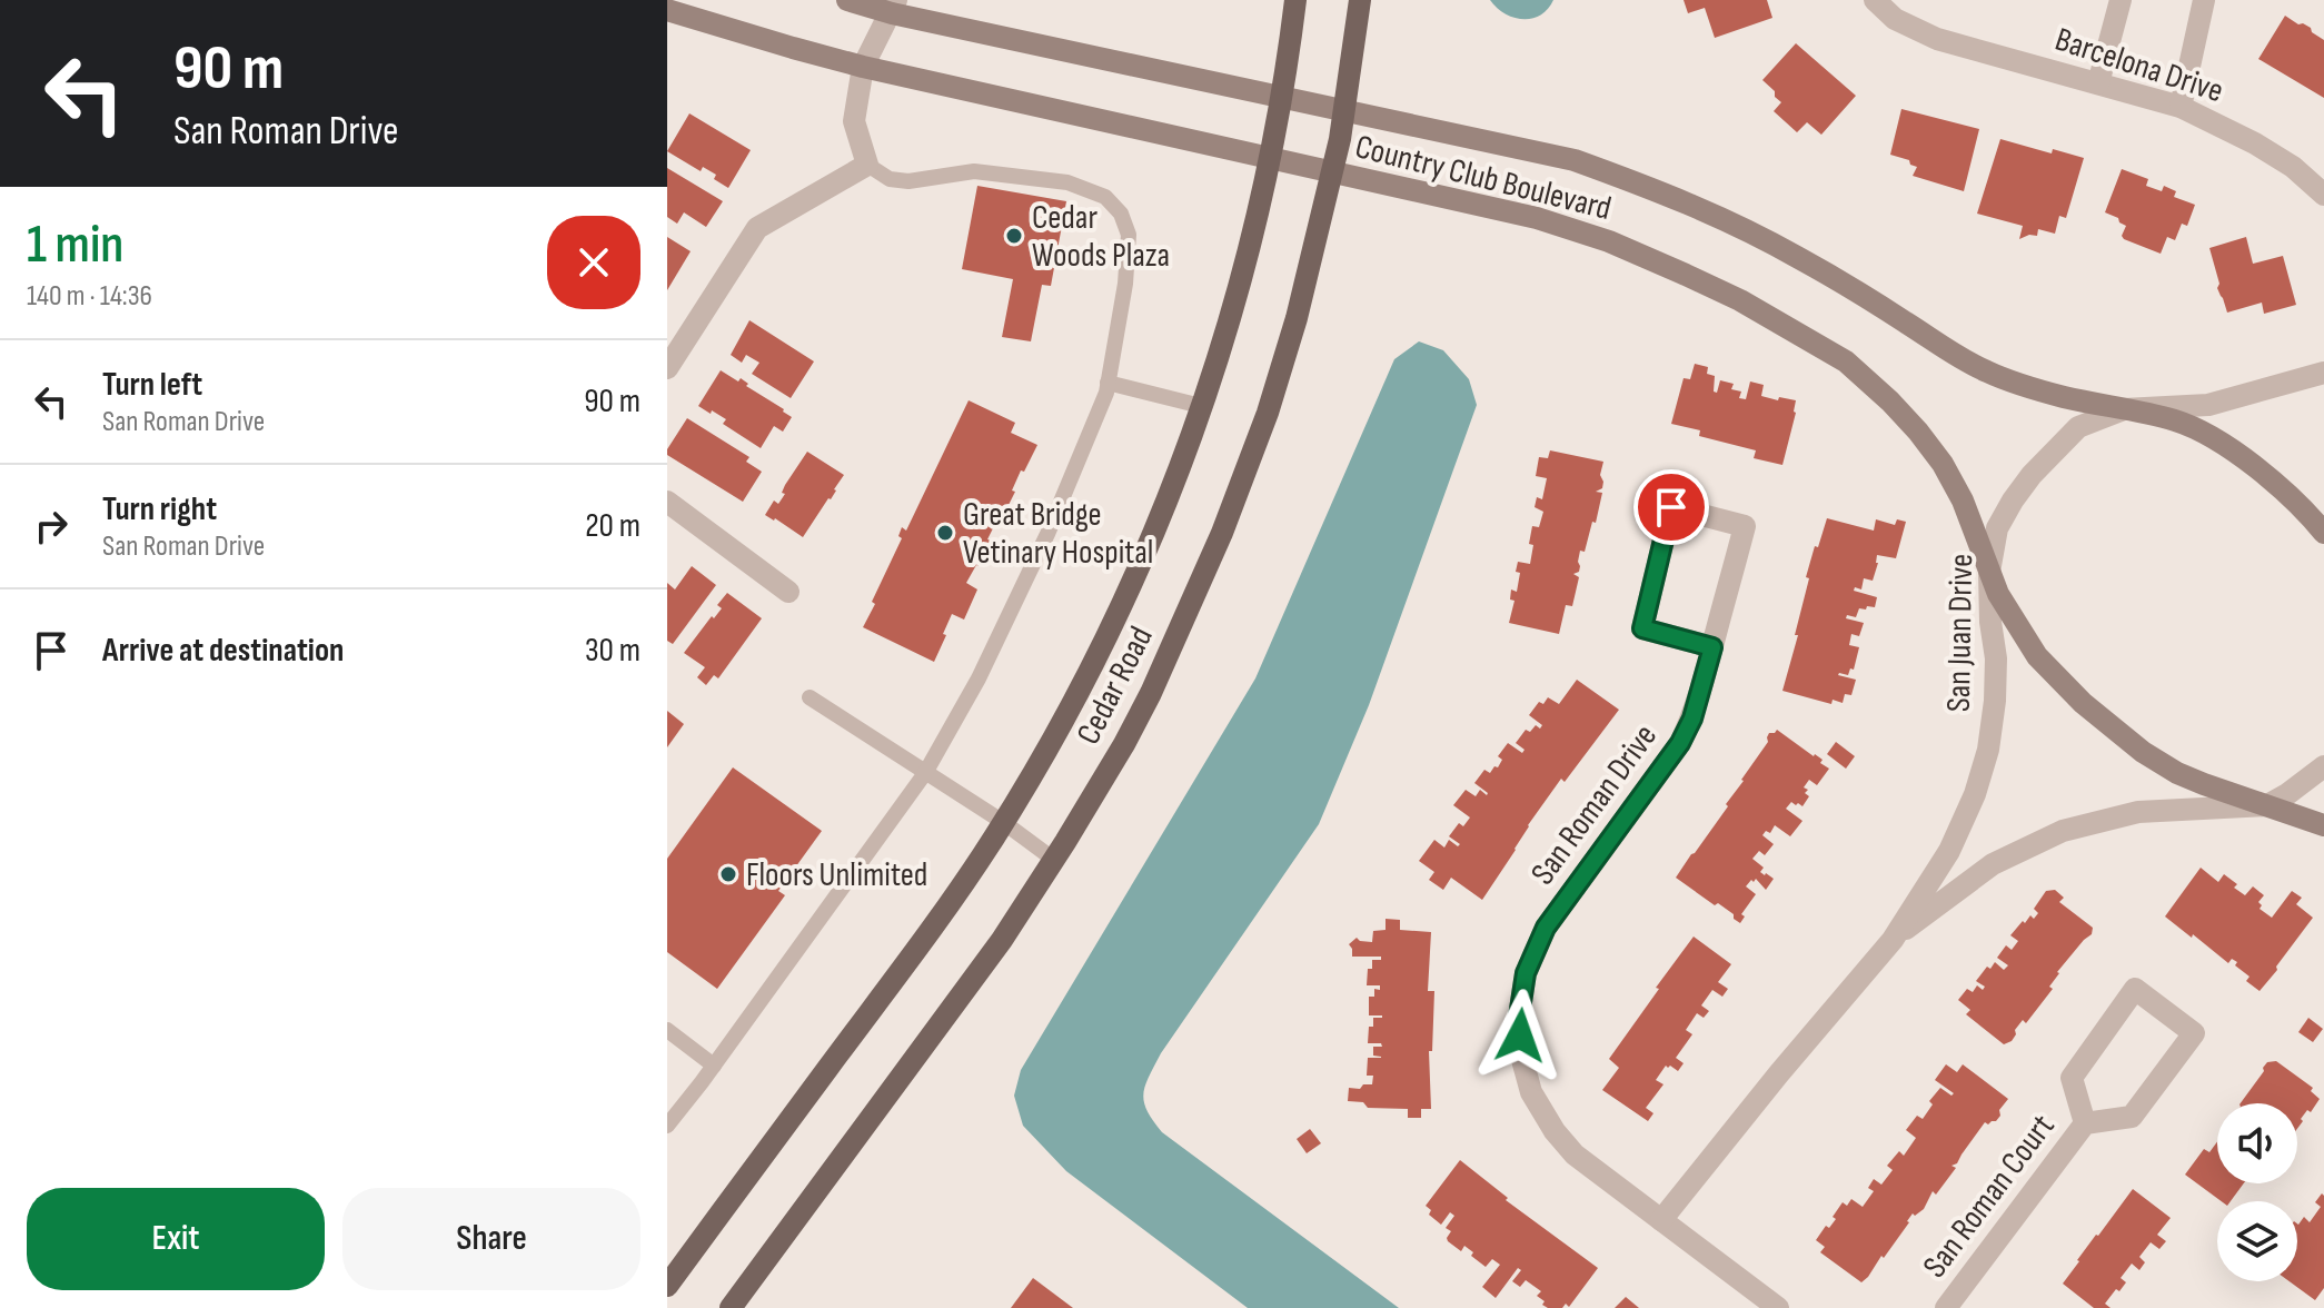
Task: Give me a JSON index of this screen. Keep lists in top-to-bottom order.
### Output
{
  "streets": {
    "main road": ["Cedar Road"],
    "street": [
      "Barcelona Drive",
      "Country Club Boulevard",
      "San Juan Drive",
      "San Roman Drive",
      "San Roman Court"
    ]
  },
  "crossings": [
    ["Country Club Boulevard", "San Juan Drive"],
    ["Country Club Boulevard", "Cedar Road"],
    ["San Juan Drive", "San Roman Drive"]
  ],
  "places": ["Cedar Woods Plaza", "Great Bridge Vetinary Hospital", "Floors Unlimited"],
  "page": {
    "turn": ["90 m", "San Roman Drive"],
    "heading": ["1 min", "140 m · 14:36"],
    "list": [
      {
        "name": "Turn left",
        "note": "San Roman Drive",
        "value": "90 m"
      },
      {
        "name": "Turn right",
        "note": "San Roman Drive",
        "value": "20 m"
      },
      {
        "name": "Arrive at destination",
        "value": "30 m"
      }
    ],
    "buttons": ["Exit", "Share"]
  }
}
